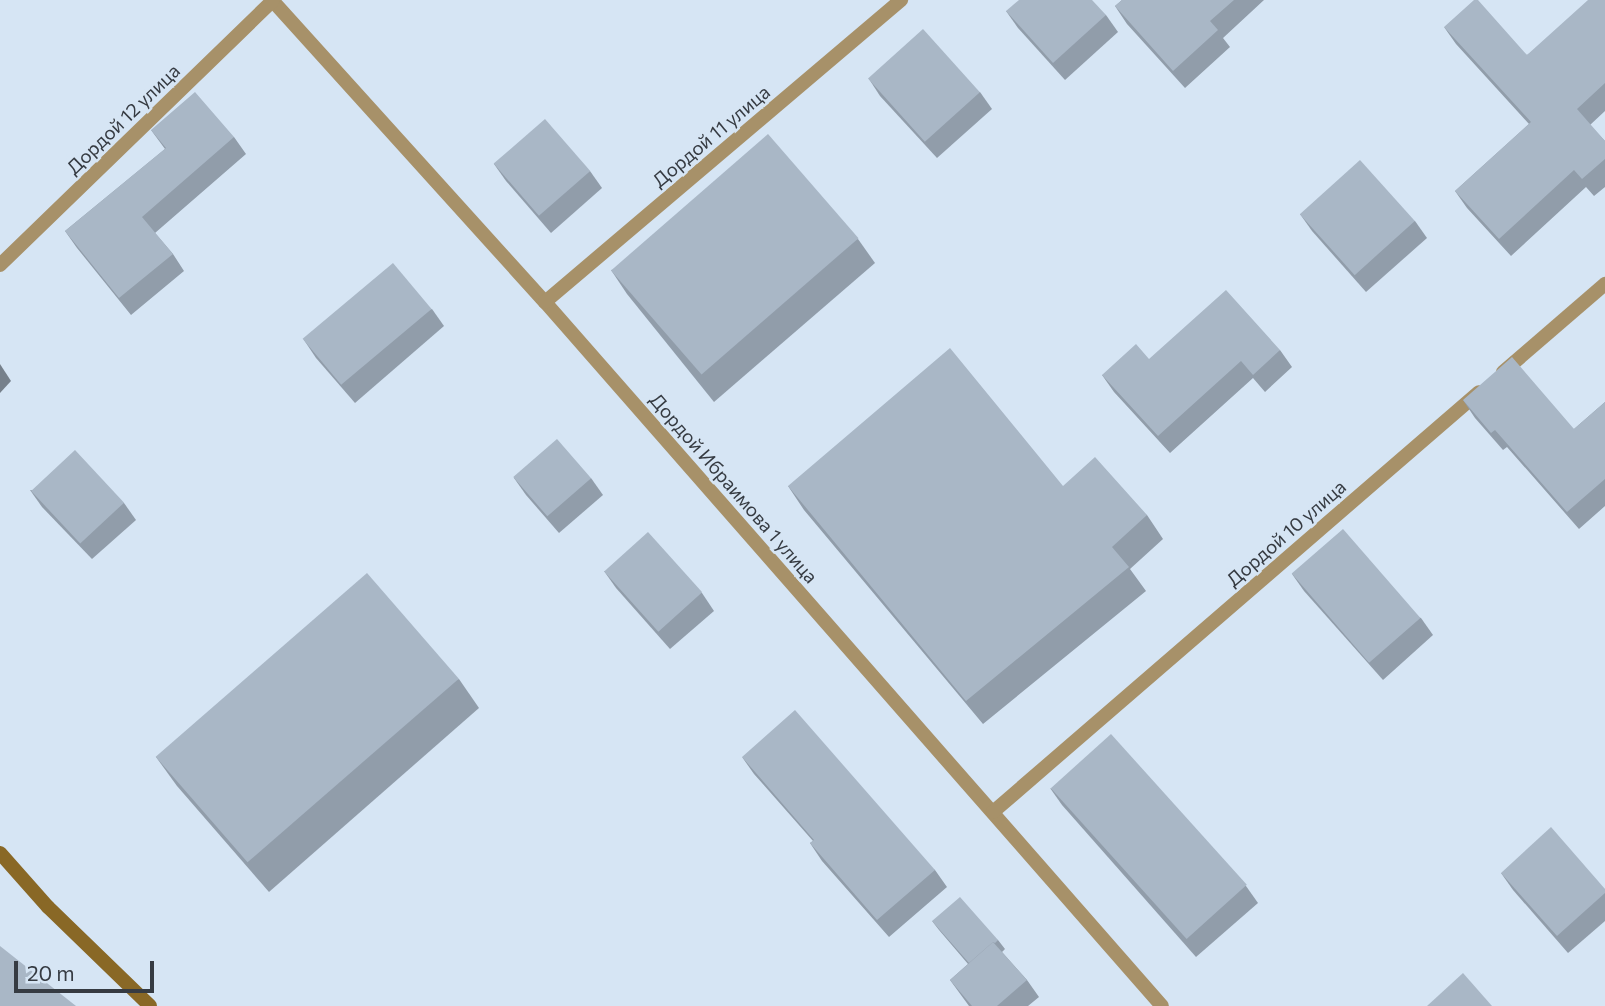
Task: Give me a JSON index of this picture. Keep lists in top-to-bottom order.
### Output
{
  "streets": {
    "street": [
      "Дордой 12 улица",
      "Дордой 11 улица",
      "Дордой Ибраимова 1 улица",
      "Дордой 10 улица"
    ]
  },
  "crossings": [
    ["Дордой 12 улица", "Дордой Ибраимова 1 улица"],
    ["Дордой 11 улица", "Дордой Ибраимова 1 улица"],
    ["Дордой Ибраимова 1 улица", "Дордой 10 улица"]
  ],
  "scale_bar": "20 m"
}
